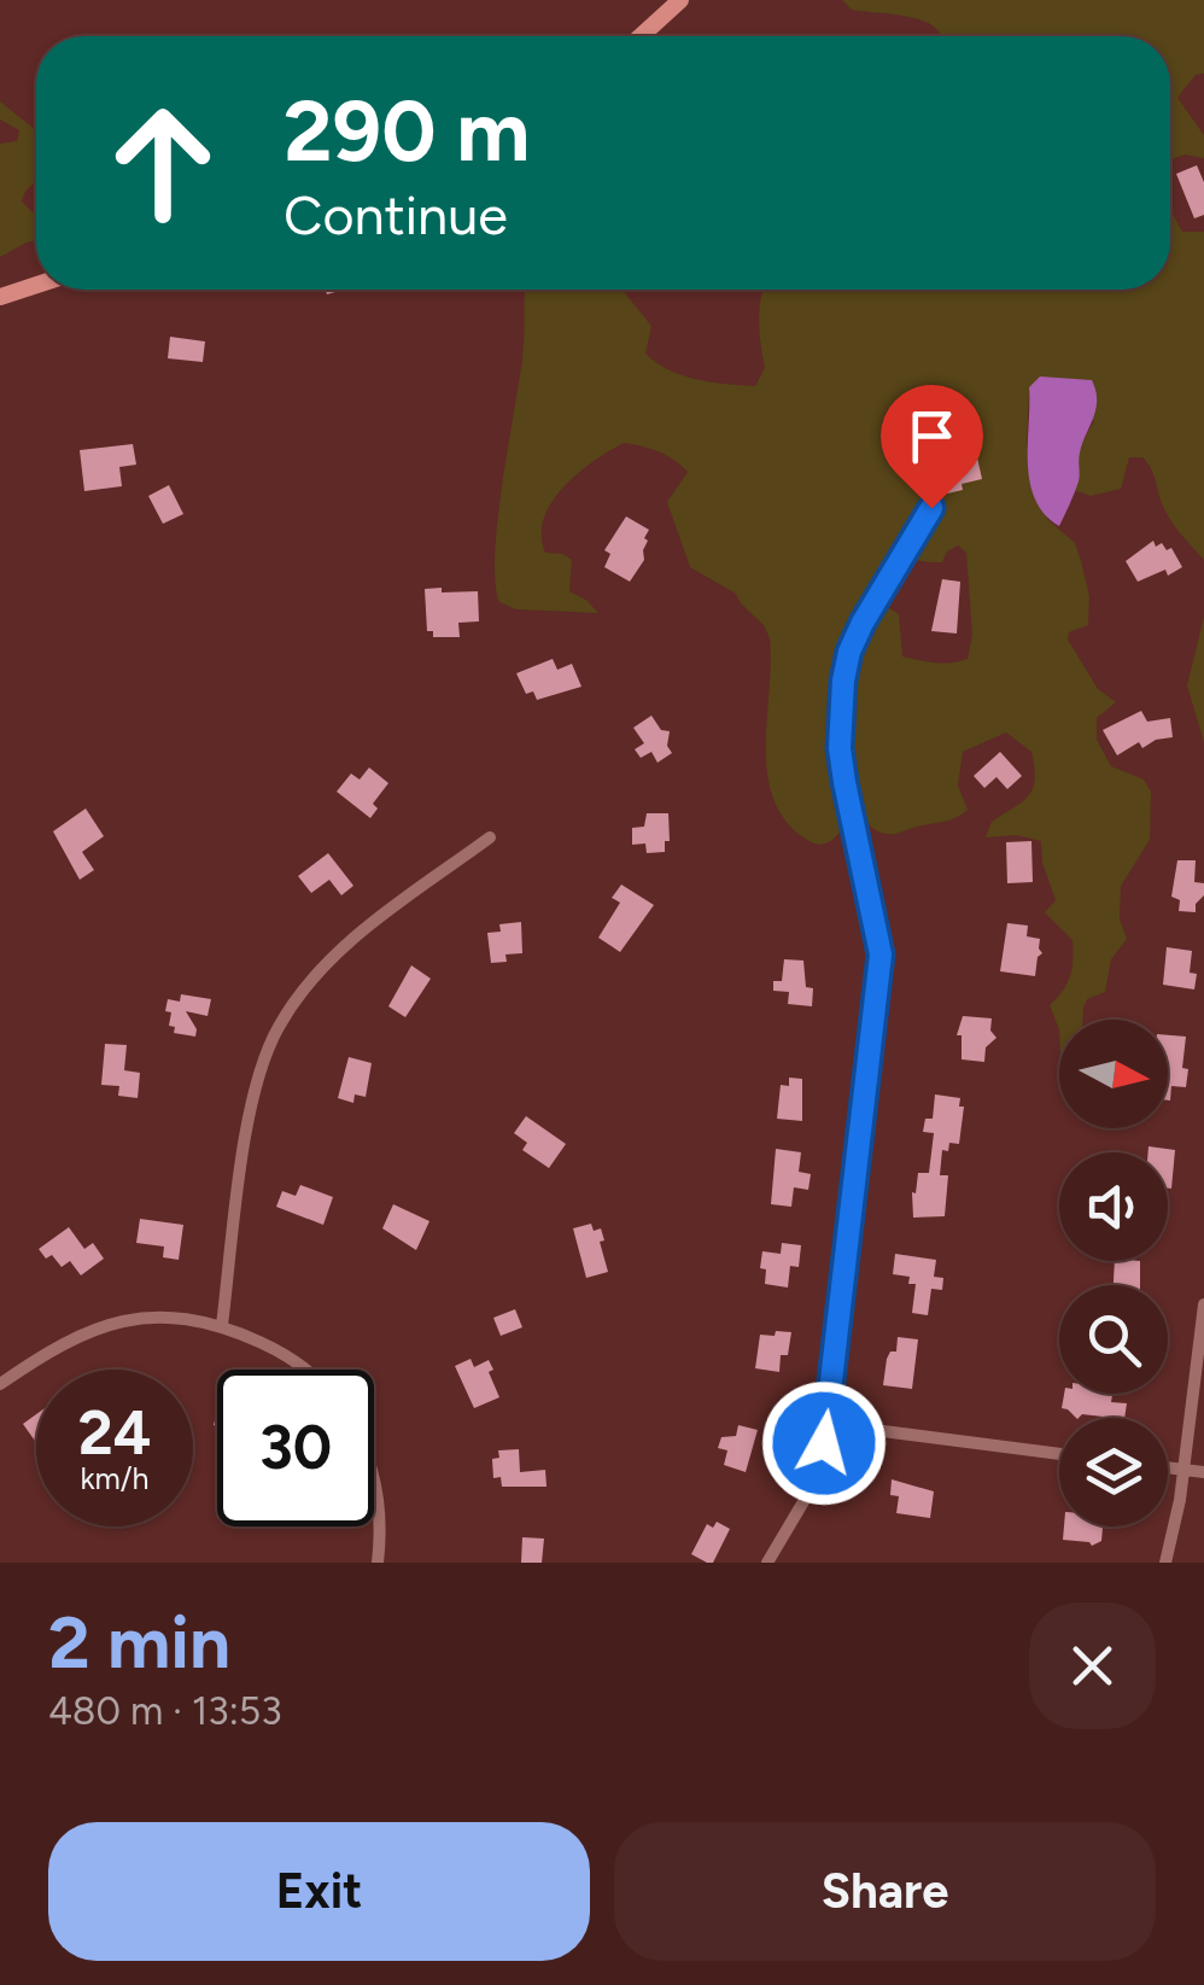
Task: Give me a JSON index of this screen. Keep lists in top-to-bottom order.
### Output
{
  "north": "right",
  "page": {
    "turn": ["290 m", "Continue"],
    "speed": "24 km/h",
    "limit": "30",
    "heading": ["2 min", "480 m · 13:53"],
    "buttons": ["Exit", "Share"]
  }
}
